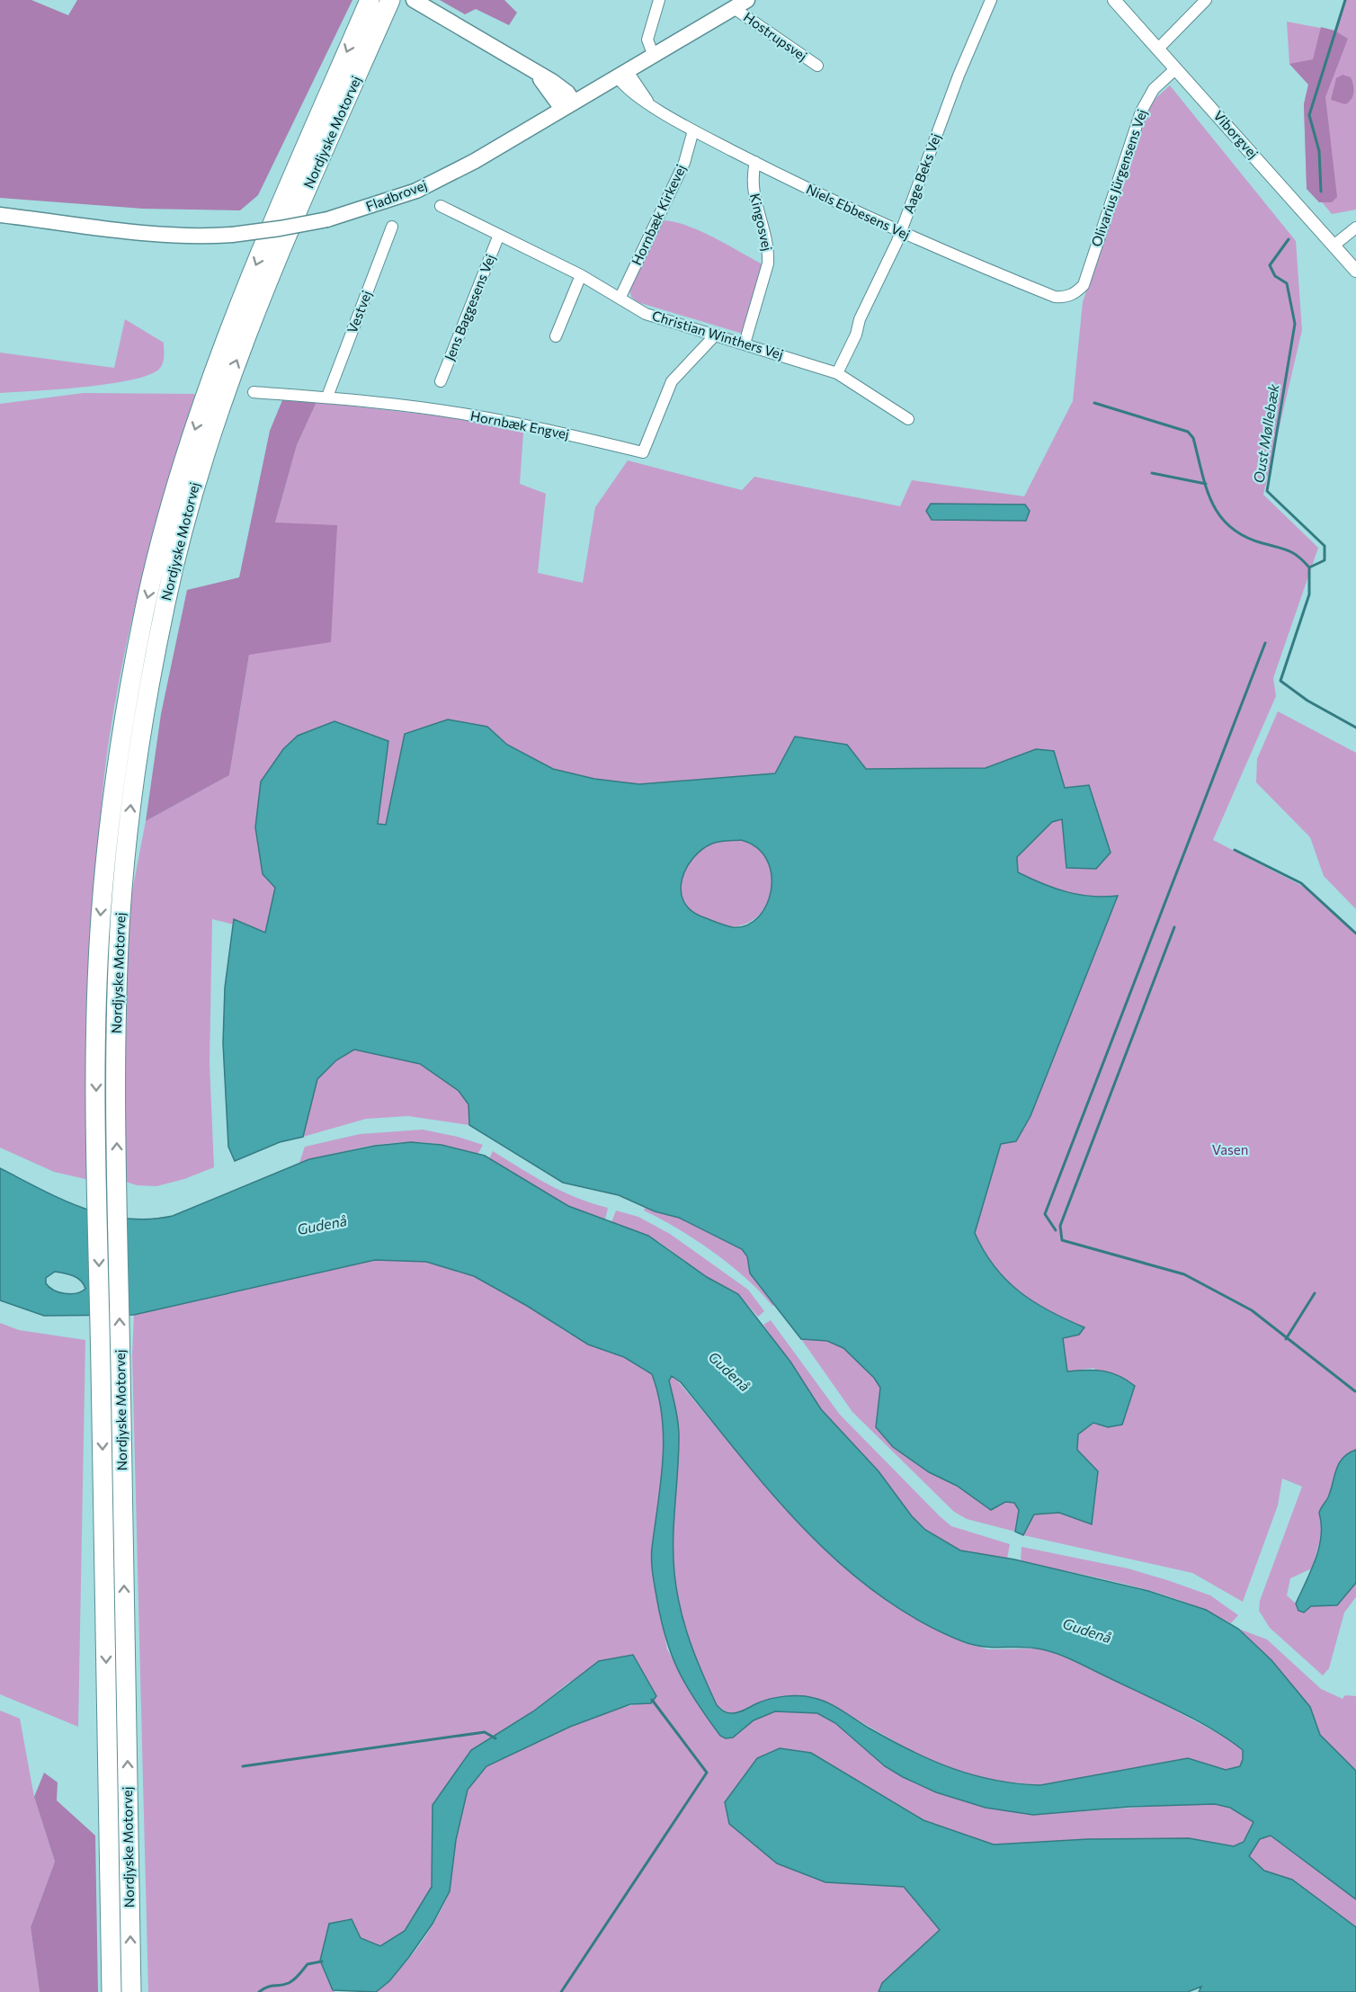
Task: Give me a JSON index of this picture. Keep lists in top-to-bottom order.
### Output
{
  "streets": {
    "highway": ["Nordjyske Motorvej"],
    "main road": ["Fladbrovej"],
    "street": [
      "Hostrupsvej",
      "Viborgvej",
      "Aage Beks Vej",
      "Olivarius Jürgensens Vej",
      "Niels Ebbesens Vej",
      "Hornbæk Kirkevej",
      "Kingosvej",
      "Jens Baggesens Vej",
      "Vestvej",
      "Christian Winthers Vej",
      "Hornbæk Engvej"
    ]
  },
  "crossings": [
    ["Hostrupsvej", "Fladbrovej"],
    ["Viborgvej", "Olivarius Jürgensens Vej"],
    ["Aage Beks Vej", "Niels Ebbesens Vej"],
    ["Aage Beks Vej", "Christian Winthers Vej"],
    ["Olivarius Jürgensens Vej", "Niels Ebbesens Vej"],
    ["Fladbrovej", "Niels Ebbesens Vej"],
    ["Niels Ebbesens Vej", "Hornbæk Kirkevej"],
    ["Niels Ebbesens Vej", "Kingosvej"],
    ["Hornbæk Kirkevej", "Christian Winthers Vej"],
    ["Kingosvej", "Christian Winthers Vej"],
    ["Jens Baggesens Vej", "Christian Winthers Vej"],
    ["Vestvej", "Hornbæk Engvej"],
    ["Christian Winthers Vej", "Hornbæk Engvej"]
  ],
  "water": ["Oust Møllebæk", "Gudenå"],
  "parks": ["Vasen"]
}
